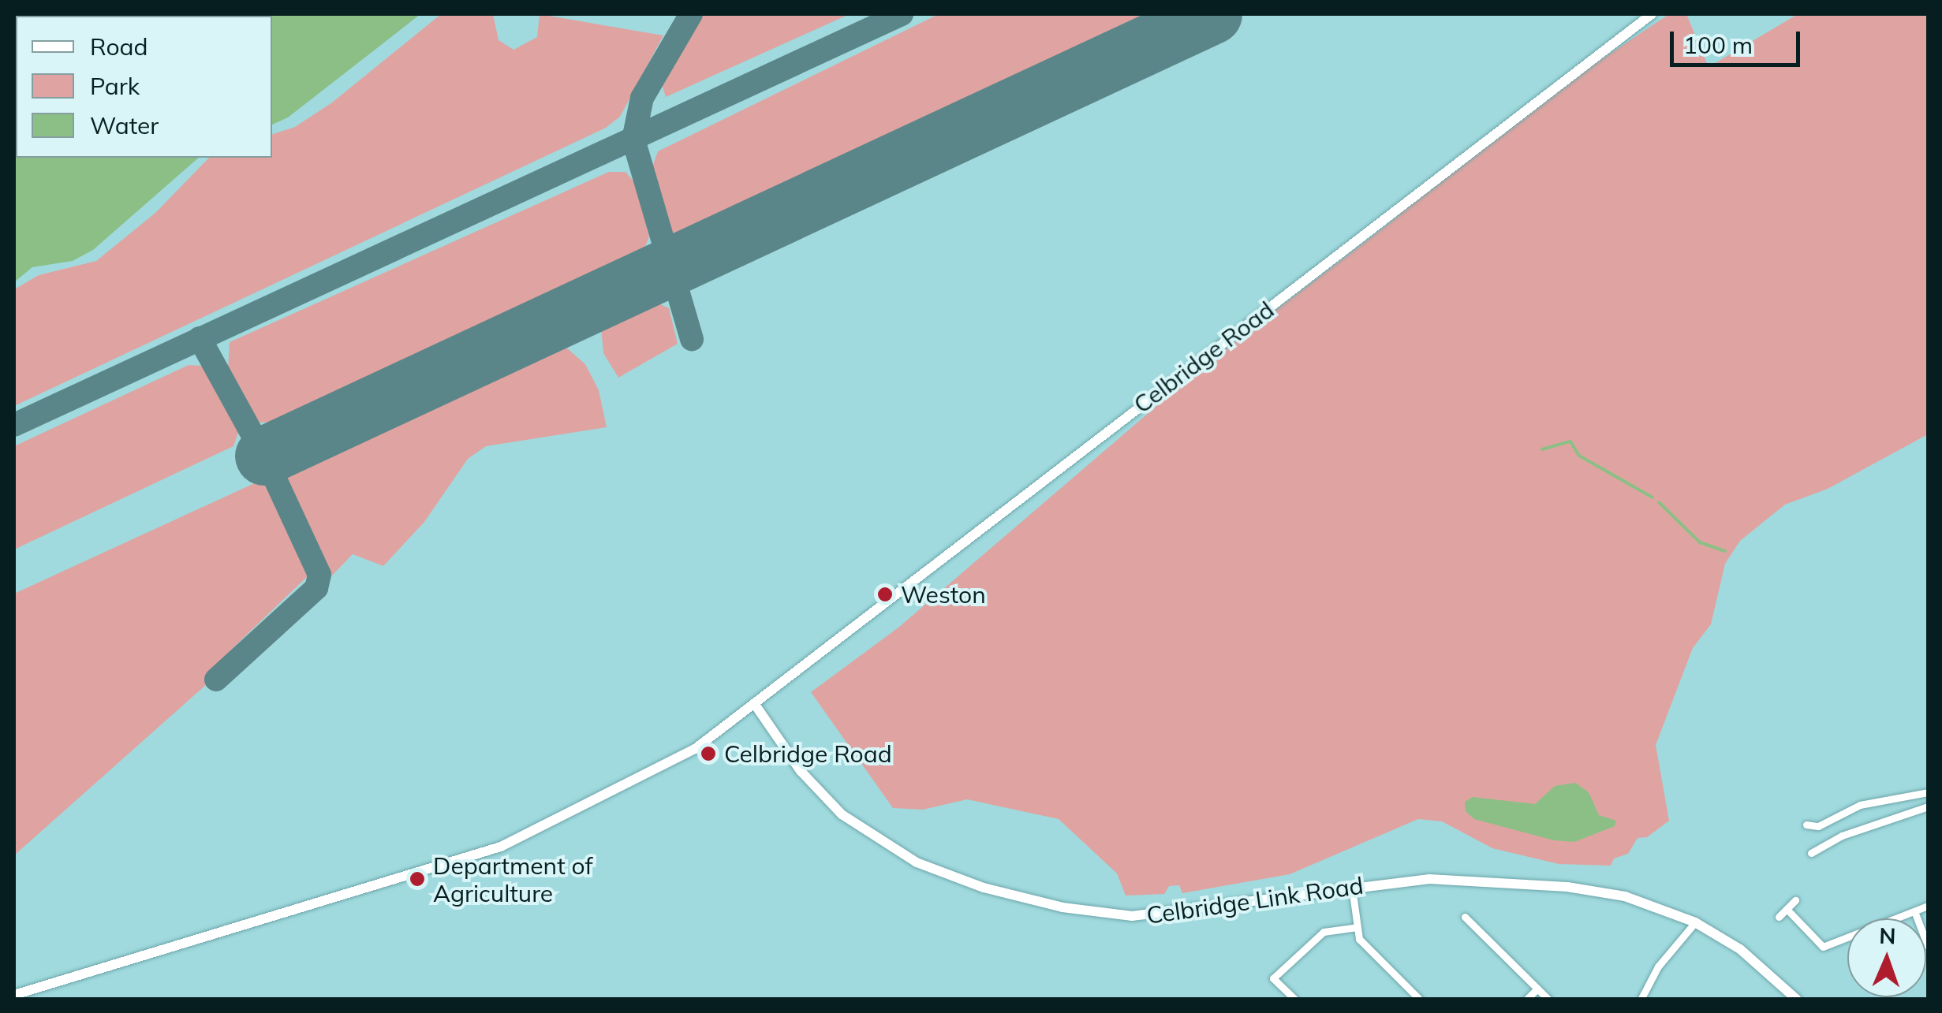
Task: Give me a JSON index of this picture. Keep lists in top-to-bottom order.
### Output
{
  "streets": {
    "main road": ["Celbridge Road", "Celbridge Link Road"]
  },
  "crossings": [
    ["Celbridge Road", "Celbridge Link Road"]
  ],
  "places": ["Weston", "Celbridge Road", "Department of Agriculture"],
  "legend": ["Road", "Park", "Water"],
  "scale_bar": "100 m",
  "north": "top"
}
